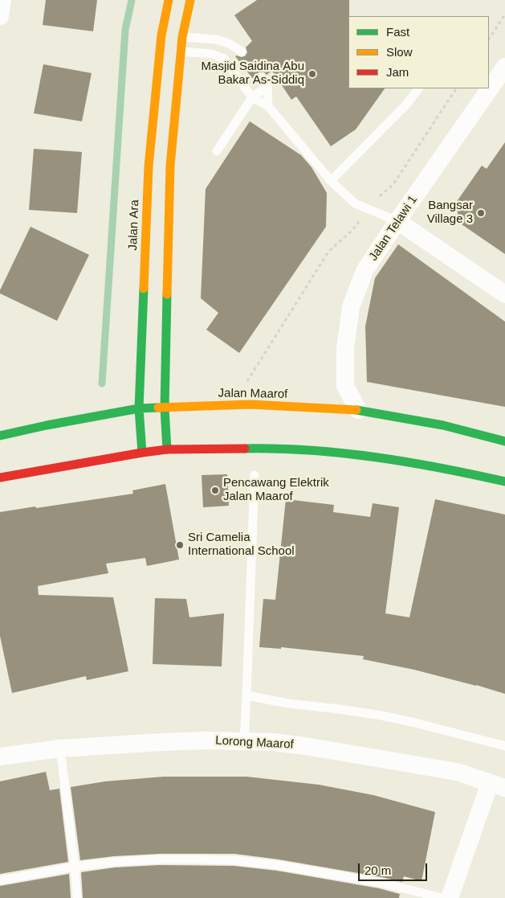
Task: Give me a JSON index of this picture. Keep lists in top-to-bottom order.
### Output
{
  "streets": {
    "main road": ["Jalan Ara", "Jalan Maarof"],
    "street": ["Jalan Telawi 1", "Lorong Maarof"]
  },
  "crossings": [
    ["Jalan Ara", "Jalan Maarof"],
    ["Jalan Telawi 1", "Jalan Maarof"]
  ],
  "places": [
    "Masjid Saidina Abu Bakar As-Siddiq",
    "Bangsar Village 3",
    "Pencawang Elektrik Jalan Maarof",
    "Sri Camelia International School"
  ],
  "legend": ["Fast", "Slow", "Jam"],
  "scale_bar": "20 m"
}
